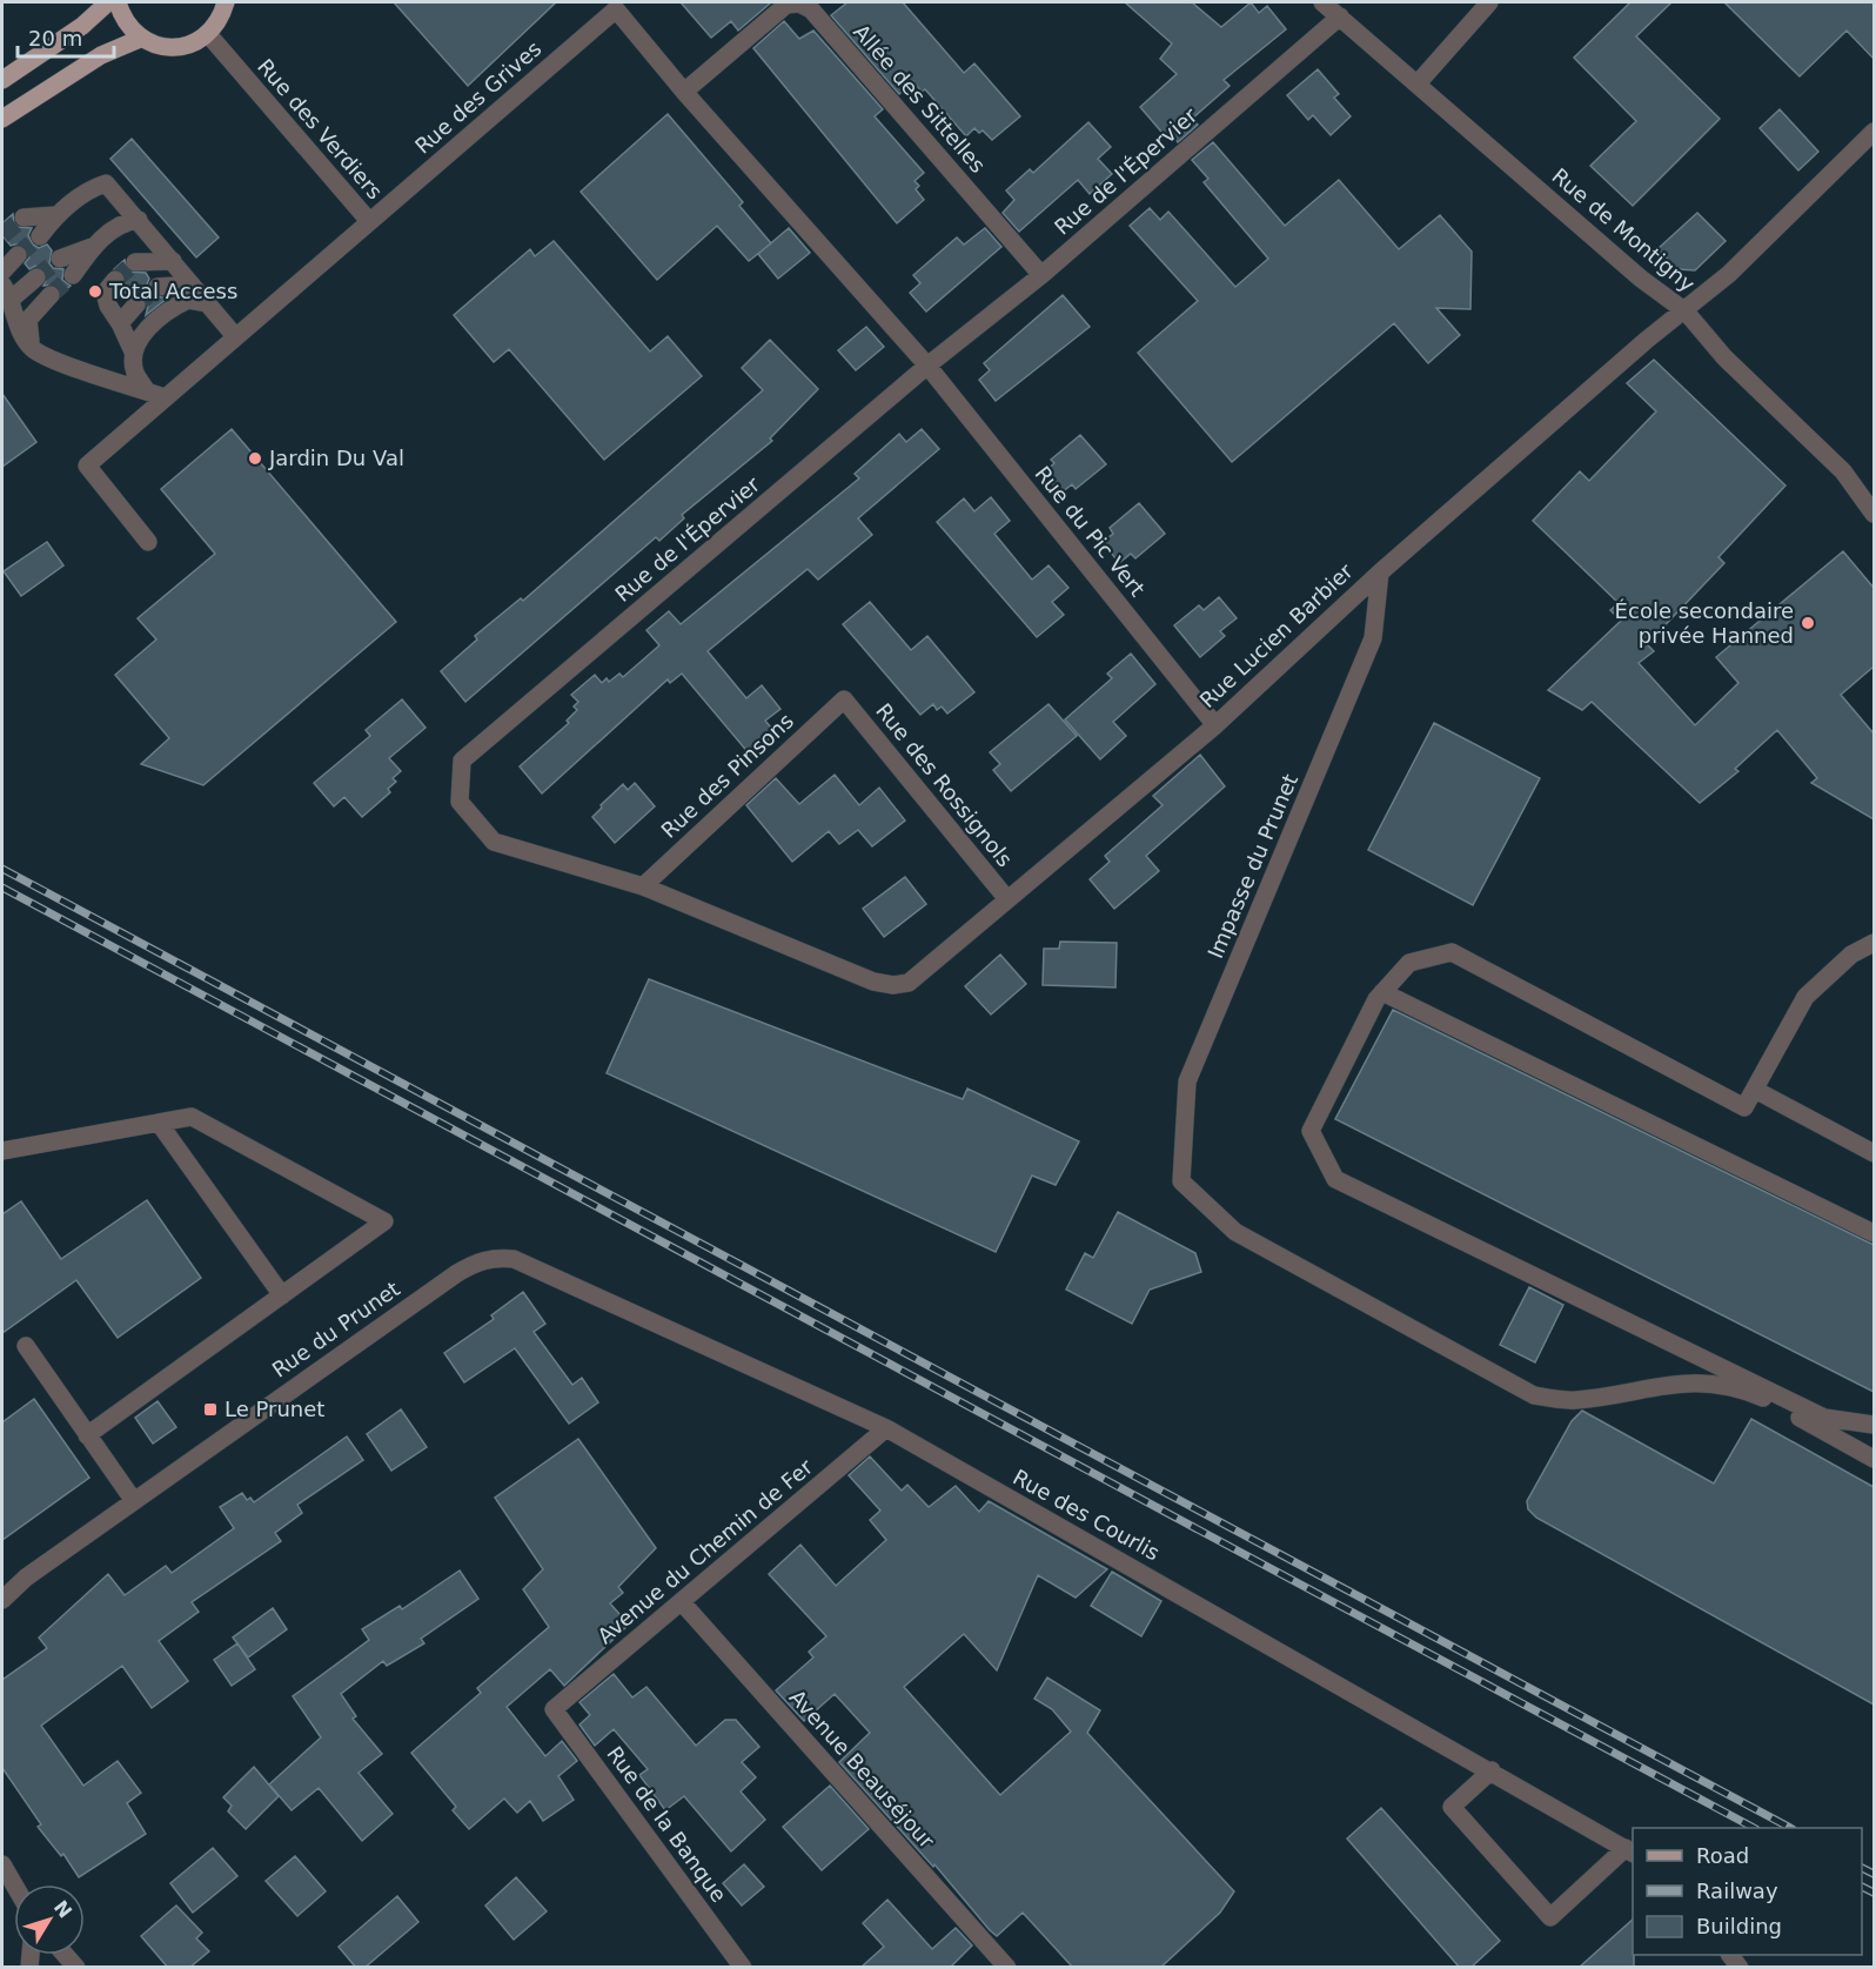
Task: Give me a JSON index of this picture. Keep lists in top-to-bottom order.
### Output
{
  "streets": {
    "street": [
      "Rue des Grives",
      "Allée des Sittelles",
      "Rue des Verdiers",
      "Rue de l'Épervier",
      "Rue de Montigny",
      "Rue du Pic Vert",
      "Rue Lucien Barbier",
      "Rue des Pinsons",
      "Rue des Rossignols",
      "Impasse du Prunet",
      "Rue du Prunet",
      "Rue des Courlis",
      "Avenue du Chemin de Fer",
      "Avenue Beauséjour",
      "Rue de la Banque"
    ]
  },
  "crossings": [
    ["Rue des Grives", "Allée des Sittelles"],
    ["Rue des Grives", "Rue des Verdiers"],
    ["Rue des Grives", "Rue de l'Épervier"],
    ["Rue des Grives", "Rue du Pic Vert"],
    ["Allée des Sittelles", "Rue de l'Épervier"],
    ["Rue de l'Épervier", "Rue de Montigny"],
    ["Rue de l'Épervier", "Rue du Pic Vert"],
    ["Rue de l'Épervier", "Rue Lucien Barbier"],
    ["Rue de l'Épervier", "Rue des Pinsons"],
    ["Rue de Montigny", "Rue Lucien Barbier"],
    ["Rue du Pic Vert", "Rue Lucien Barbier"],
    ["Rue Lucien Barbier", "Rue des Rossignols"],
    ["Rue Lucien Barbier", "Impasse du Prunet"],
    ["Rue des Pinsons", "Rue des Rossignols"],
    ["Rue du Prunet", "Rue des Courlis"],
    ["Rue des Courlis", "Avenue du Chemin de Fer"],
    ["Avenue du Chemin de Fer", "Avenue Beauséjour"],
    ["Avenue du Chemin de Fer", "Rue de la Banque"]
  ],
  "places": {
    "other": ["Total Access", "Jardin Du Val", "École secondaire privée Hanned"],
    "transit": ["Le Prunet"]
  },
  "legend": ["Road", "Railway", "Building"],
  "scale_bar": "20 m",
  "north": "top right"
}
